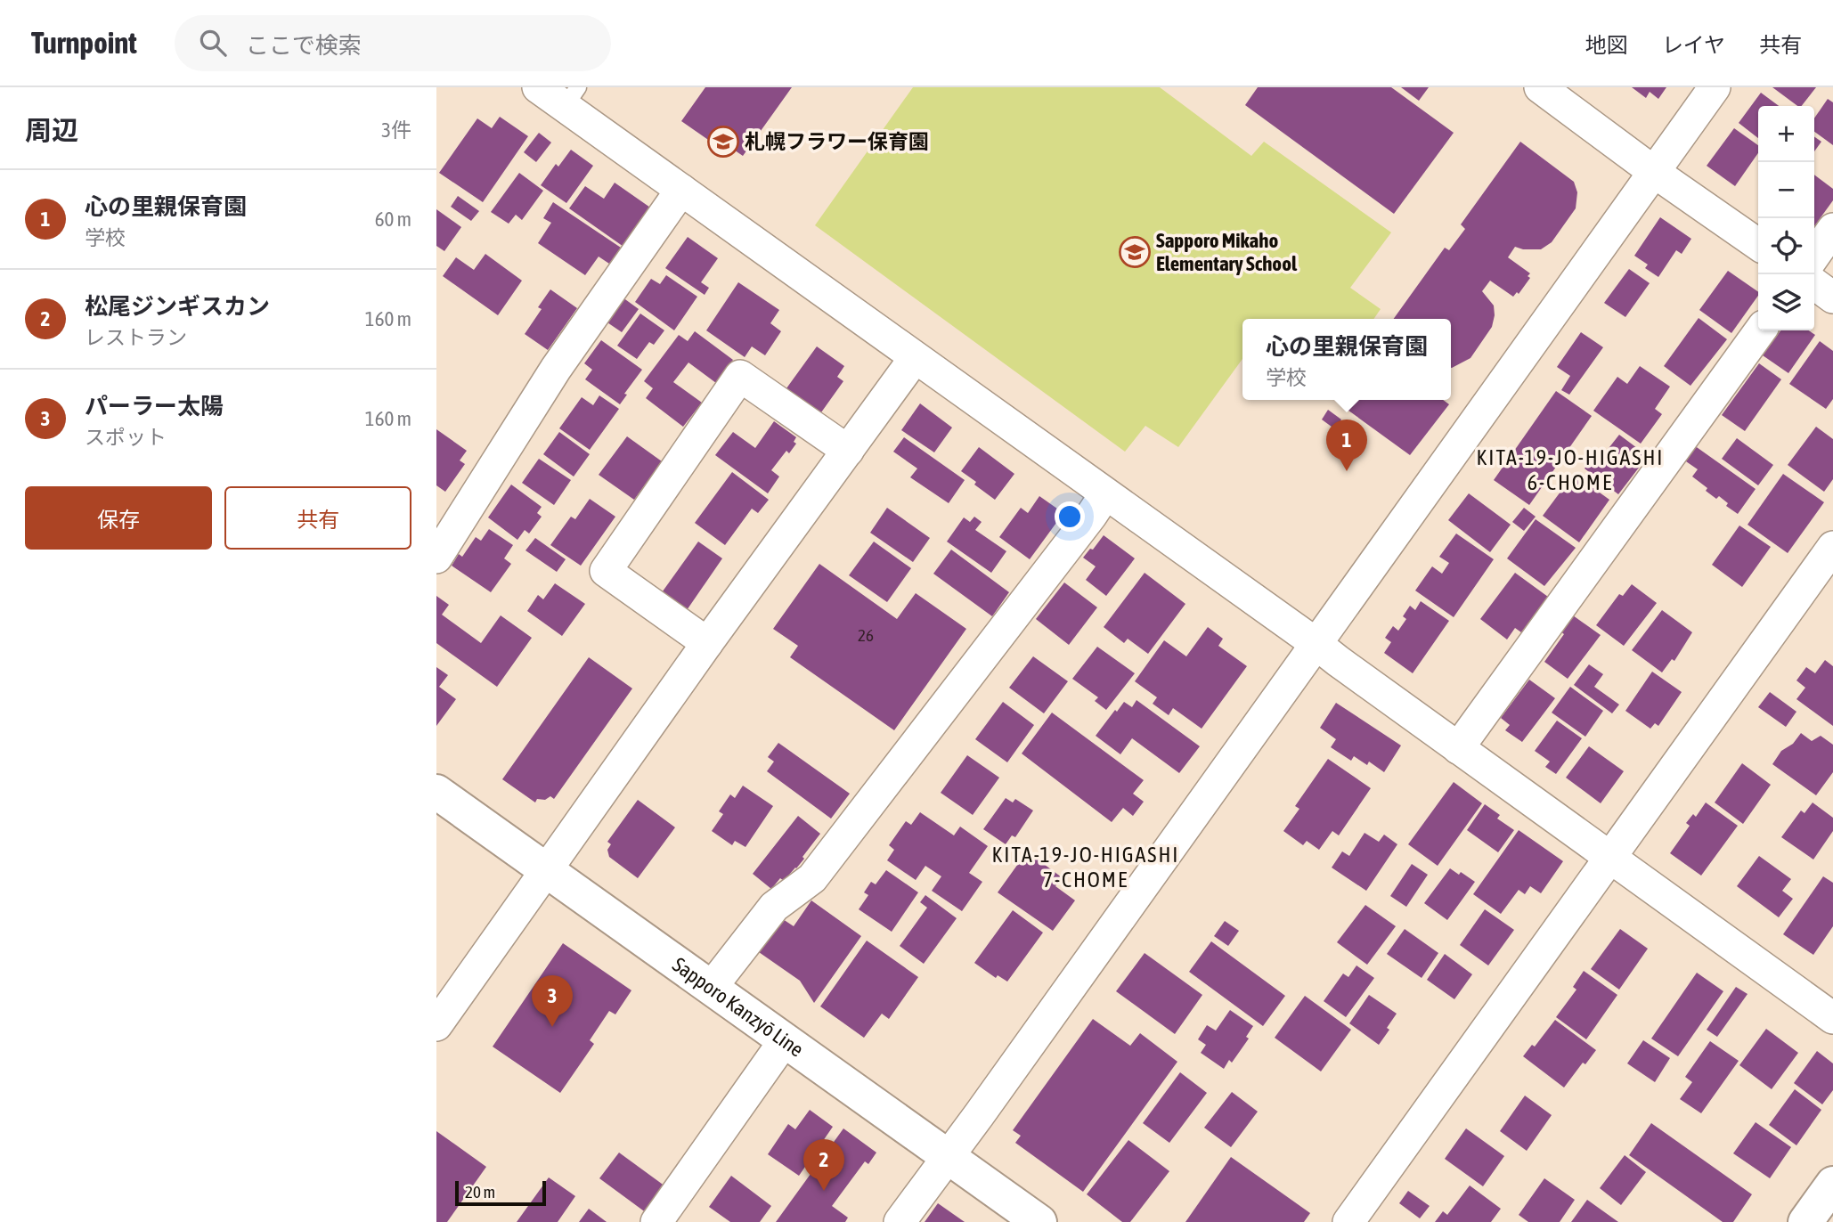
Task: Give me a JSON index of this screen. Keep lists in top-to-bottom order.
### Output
{
  "streets": {
    "main road": ["Sapporo Kanzyō Line"]
  },
  "districts": ["KITA-19-JO-HIGASHI 6-CHOME", "KITA-19-JO-HIGASHI 7-CHOME"],
  "places": {
    "school or university": ["札幌フラワー保育園", "Sapporo Mikaho Elementary School"]
  },
  "house_numbers": ["26"],
  "scale_bar": "20 m",
  "page": {
    "header": "Turnpoint",
    "search": "ここで検索",
    "nav": ["地図", "レイヤ", "共有"],
    "heading": ["周辺", "3件"],
    "map_buttons": ["+", "−"],
    "list": [
      {
        "mark": "1",
        "name": "心の里親保育園",
        "note": "学校",
        "value": "60 m"
      },
      {
        "mark": "2",
        "name": "松尾ジンギスカン",
        "note": "レストラン",
        "value": "160 m"
      },
      {
        "mark": "3",
        "name": "パーラー太陽",
        "note": "スポット",
        "value": "160 m"
      }
    ],
    "popup": ["心の里親保育園", "学校"],
    "pins": ["1", "3", "2"],
    "buttons": ["保存", "共有"],
    "scale": "20 m"
  }
}
